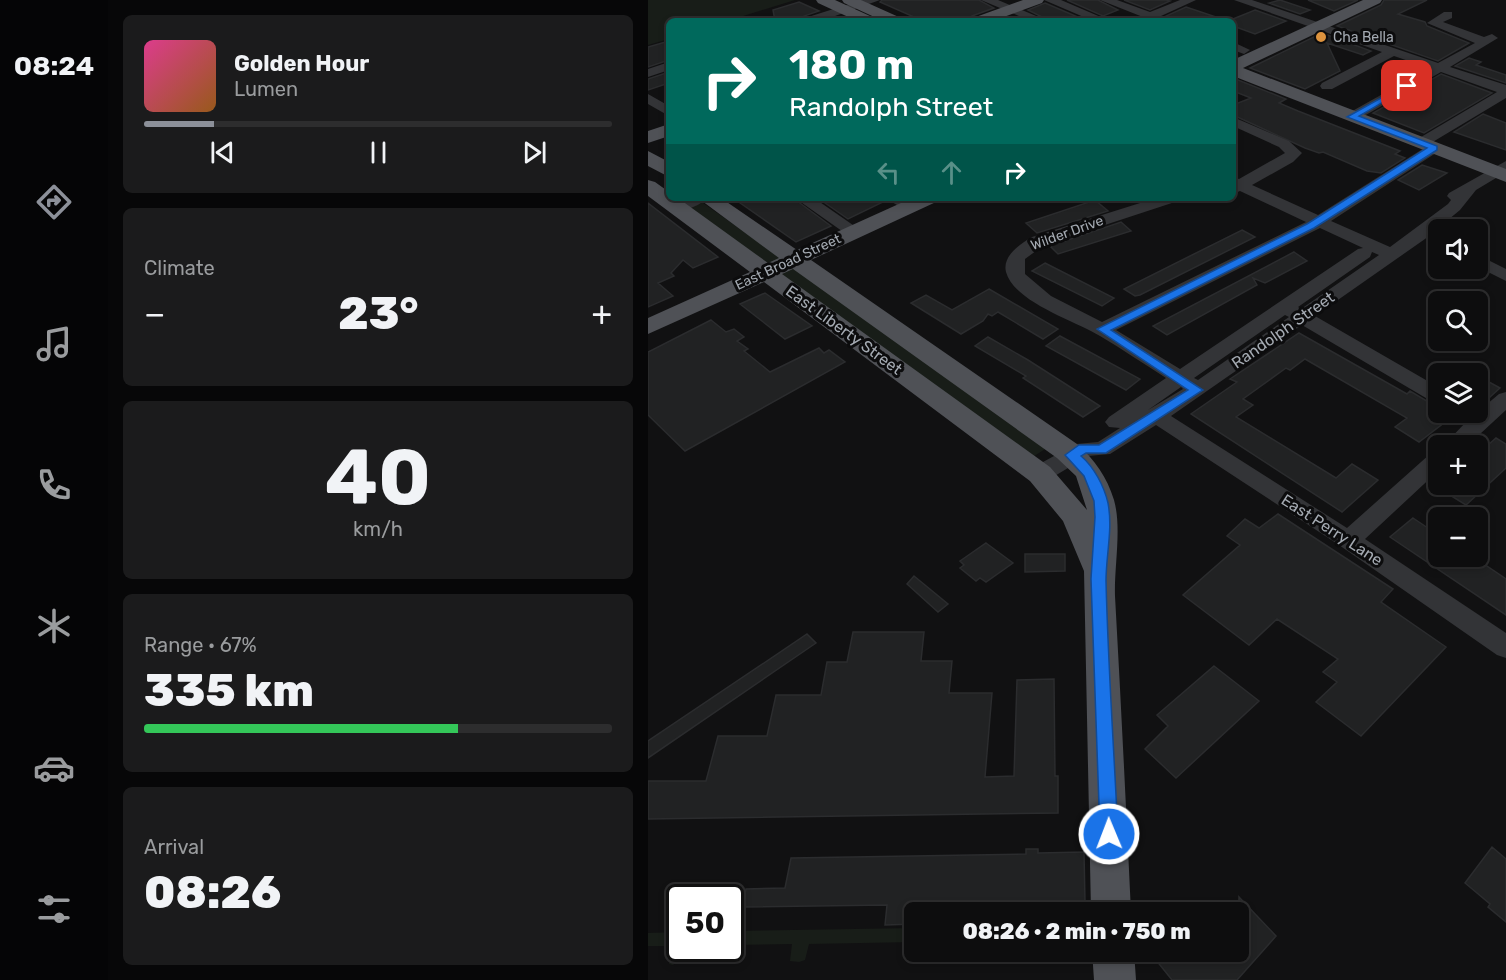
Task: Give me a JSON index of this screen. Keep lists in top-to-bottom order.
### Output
{
  "streets": {
    "main road": ["East Broad Street", "East Liberty Street"],
    "street": ["Wilder Drive", "Randolph Street", "East Perry Lane"]
  },
  "crossings": [
    ["Wilder Drive", "Randolph Street"],
    ["East Broad Street", "East Liberty Street"],
    ["East Liberty Street", "Randolph Street"],
    ["Randolph Street", "East Perry Lane"]
  ],
  "places": ["Cha Bella"],
  "page": {
    "tabs": "08:24",
    "turn": ["180 m", "Randolph Street"],
    "song": ["Golden Hour", "Lumen"],
    "tile": [
      "Climate",
      ["40", "km/h"],
      ["Range · 67%", "335 km"],
      ["Arrival", "08:26"]
    ],
    "map_buttons": ["+", "−"],
    "heat": ["−", "23°", "+"],
    "limit": "50",
    "trip": "08:26 · 2 min · 750 m"
  }
}
